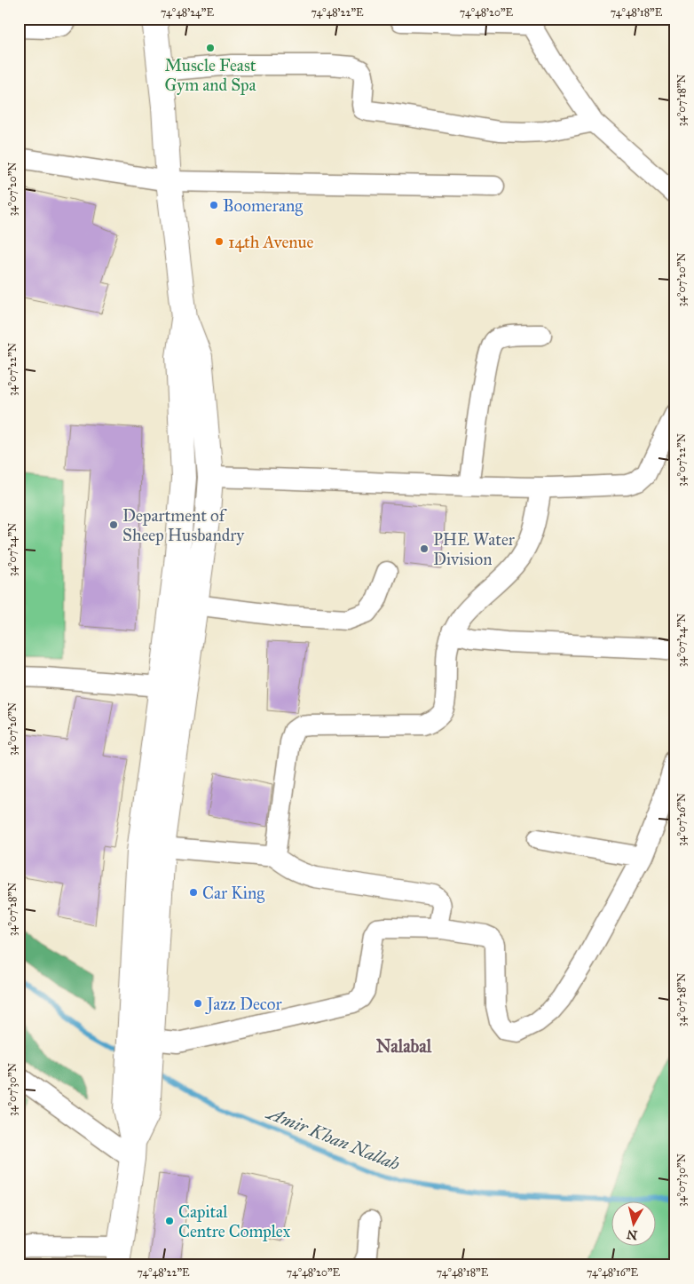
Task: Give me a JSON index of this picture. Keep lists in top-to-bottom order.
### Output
{
  "districts": ["Nalabal"],
  "water": ["Amir Khan Nallah"],
  "places": [
    "Muscle Feast Gym and Spa",
    "Boomerang",
    "14th Avenue",
    "Department of Sheep Husbandry",
    "PHE Water Division",
    "Car King",
    "Jazz Decor",
    "Capital Centre Complex"
  ],
  "north": "bottom",
  "coordinates": [
    "74°48'24\"E",
    "74°48'22\"E",
    "74°48'20\"E",
    "74°48'18\"E",
    "34°07'18\"N",
    "34°07'20\"N",
    "34°07'22\"N",
    "34°07'24\"N",
    "34°07'26\"N",
    "34°07'28\"N",
    "34°07'30\"N",
    "74°48'16\"E"
  ]
}
